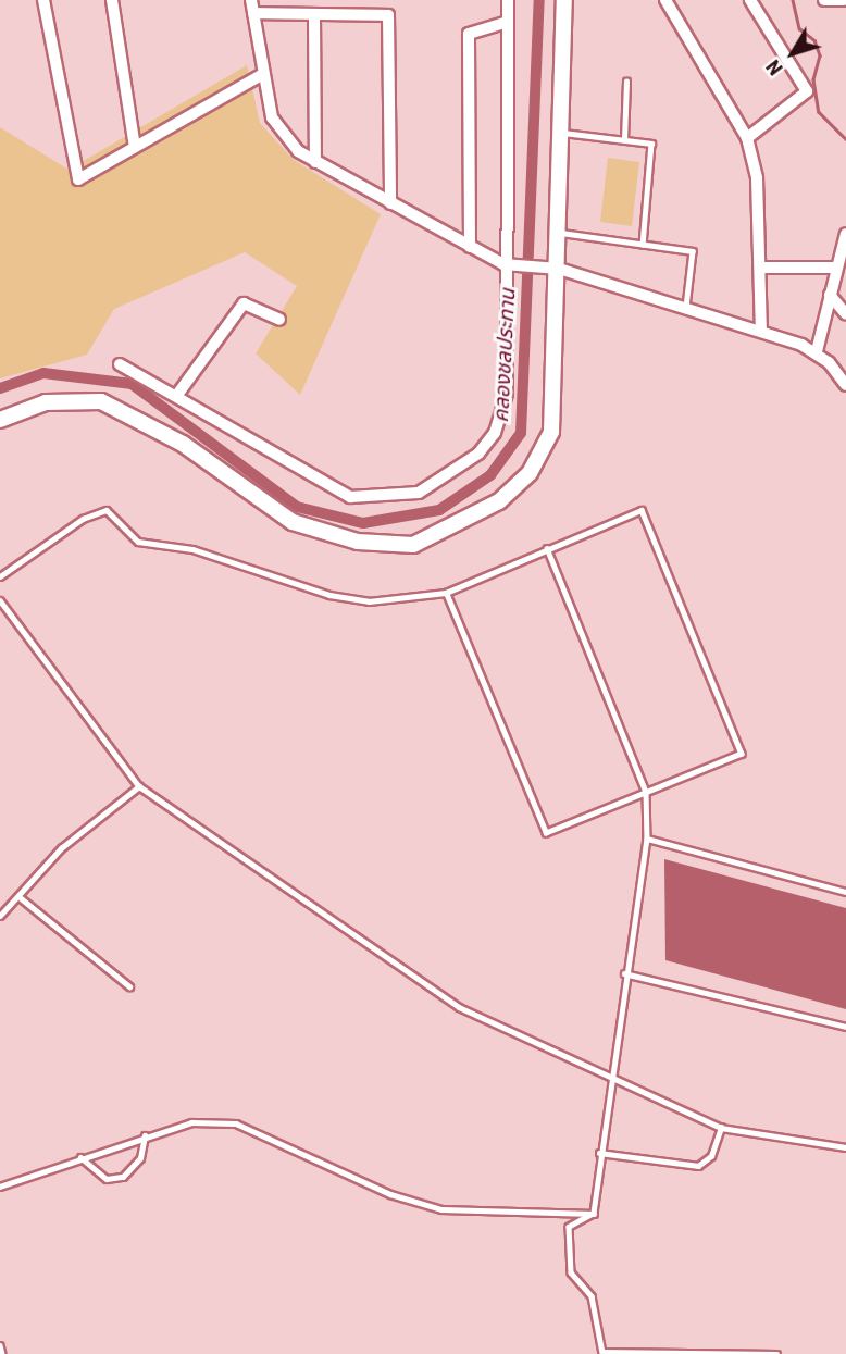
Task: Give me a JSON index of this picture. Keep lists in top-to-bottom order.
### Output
{
  "water": ["คลองชลประทาน"],
  "north": "bottom left"
}
